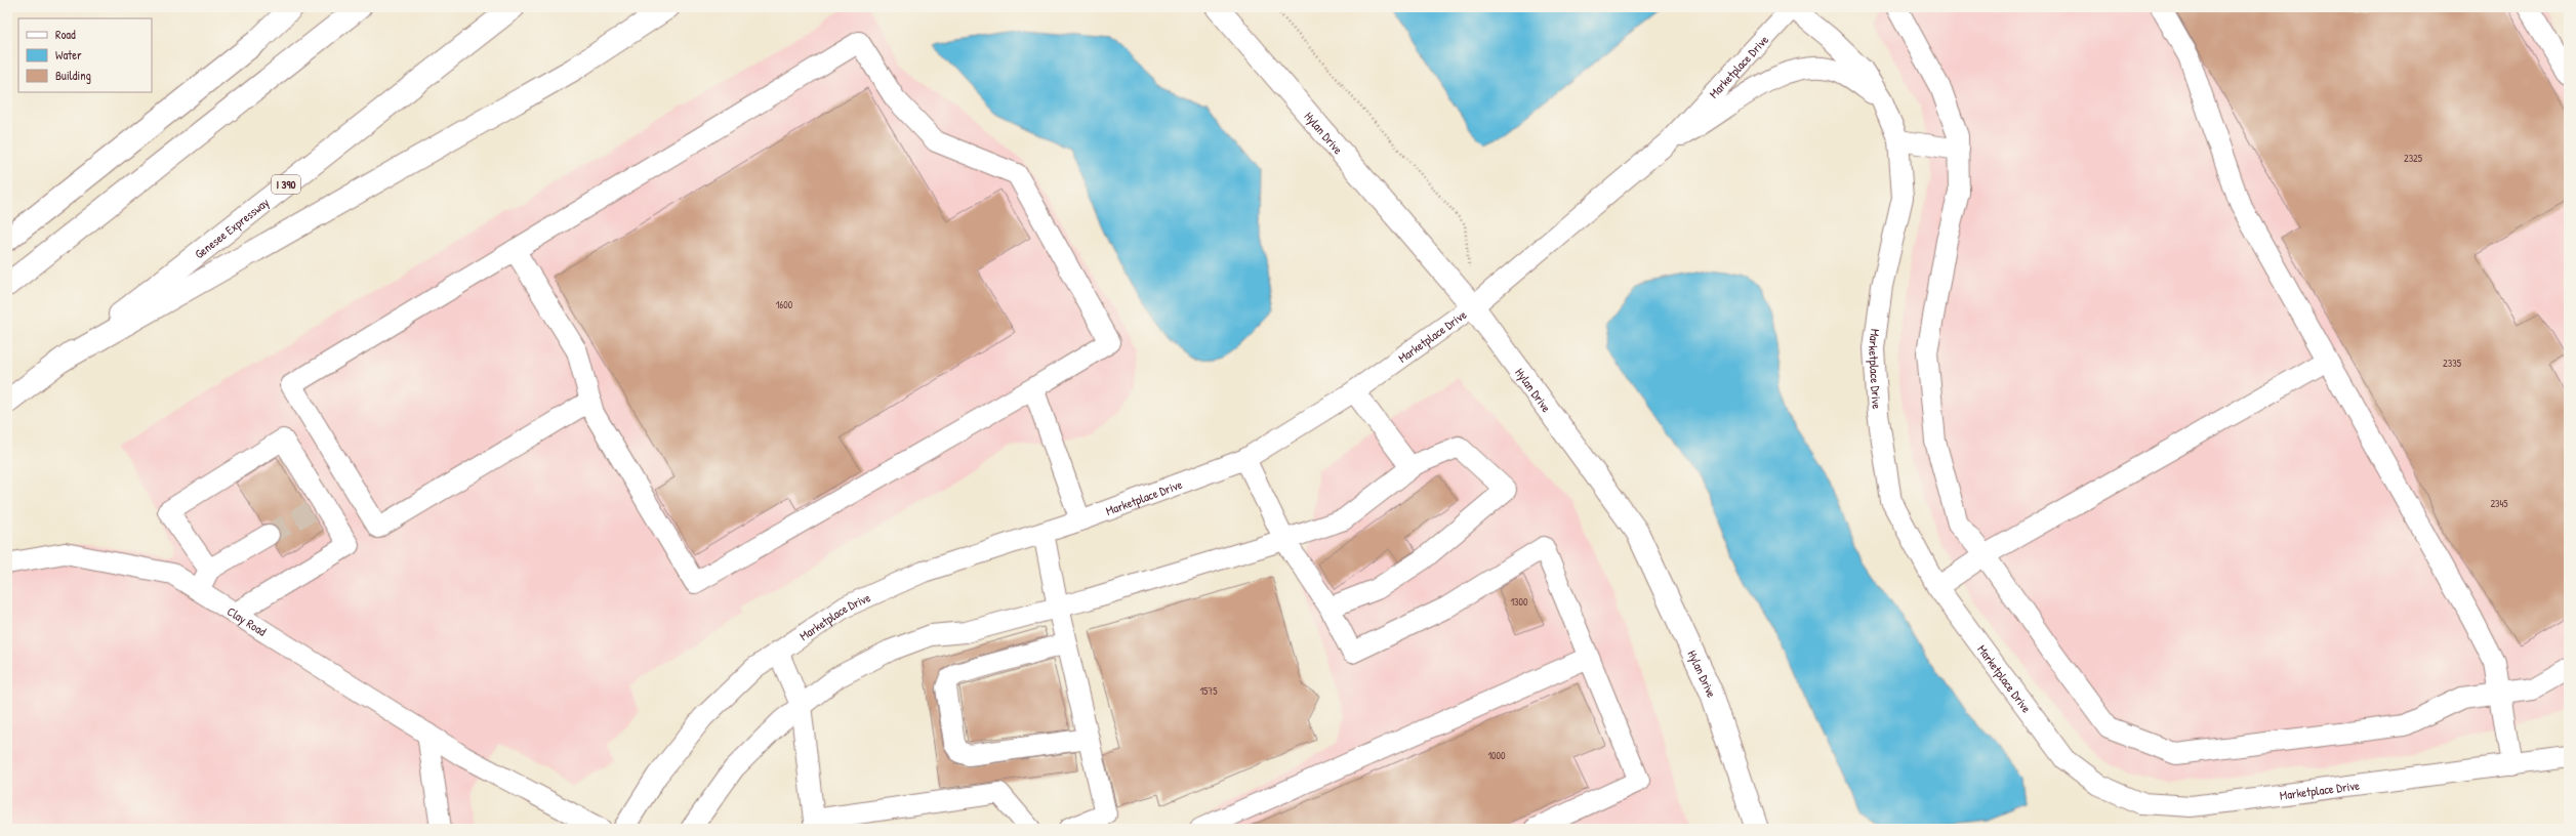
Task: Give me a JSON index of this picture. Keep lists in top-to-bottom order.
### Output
{
  "streets": {
    "main road": ["Hylan Drive", "I 390", "Genesee Expressway"],
    "street": ["Marketplace Drive", "Clay Road"]
  },
  "crossings": [
    ["Marketplace Drive", "Hylan Drive"]
  ],
  "house_numbers": [
    "2325",
    "1600",
    "2335",
    "2345",
    "1300",
    "1575",
    "1000"
  ],
  "legend": ["Road", "Water", "Building"]
}
